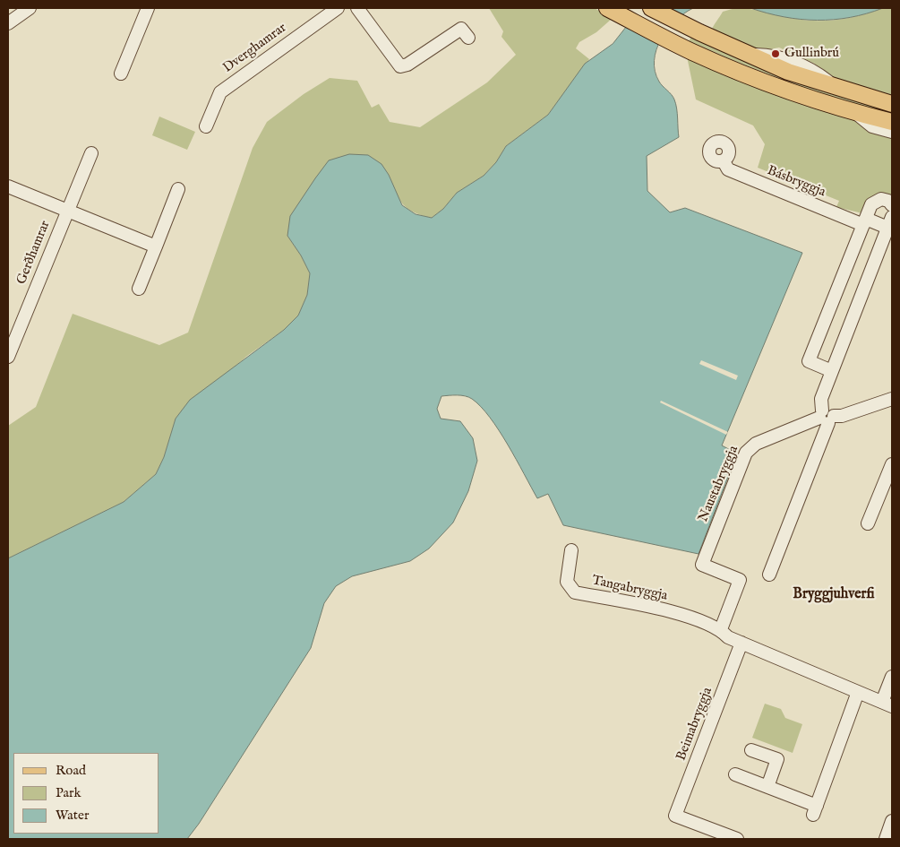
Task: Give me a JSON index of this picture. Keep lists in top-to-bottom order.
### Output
{
  "streets": {
    "street": [
      "Dverghamrar",
      "Básbryggja",
      "Gerðhamrar",
      "Naustabryggja",
      "Tangabryggja",
      "Beimabryggja"
    ]
  },
  "crossings": [
    ["Naustabryggja", "Tangabryggja"],
    ["Tangabryggja", "Beimabryggja"]
  ],
  "districts": ["Bryggjuhverfi"],
  "places": ["Gullinbrú"],
  "legend": ["Road", "Park", "Water"]
}
